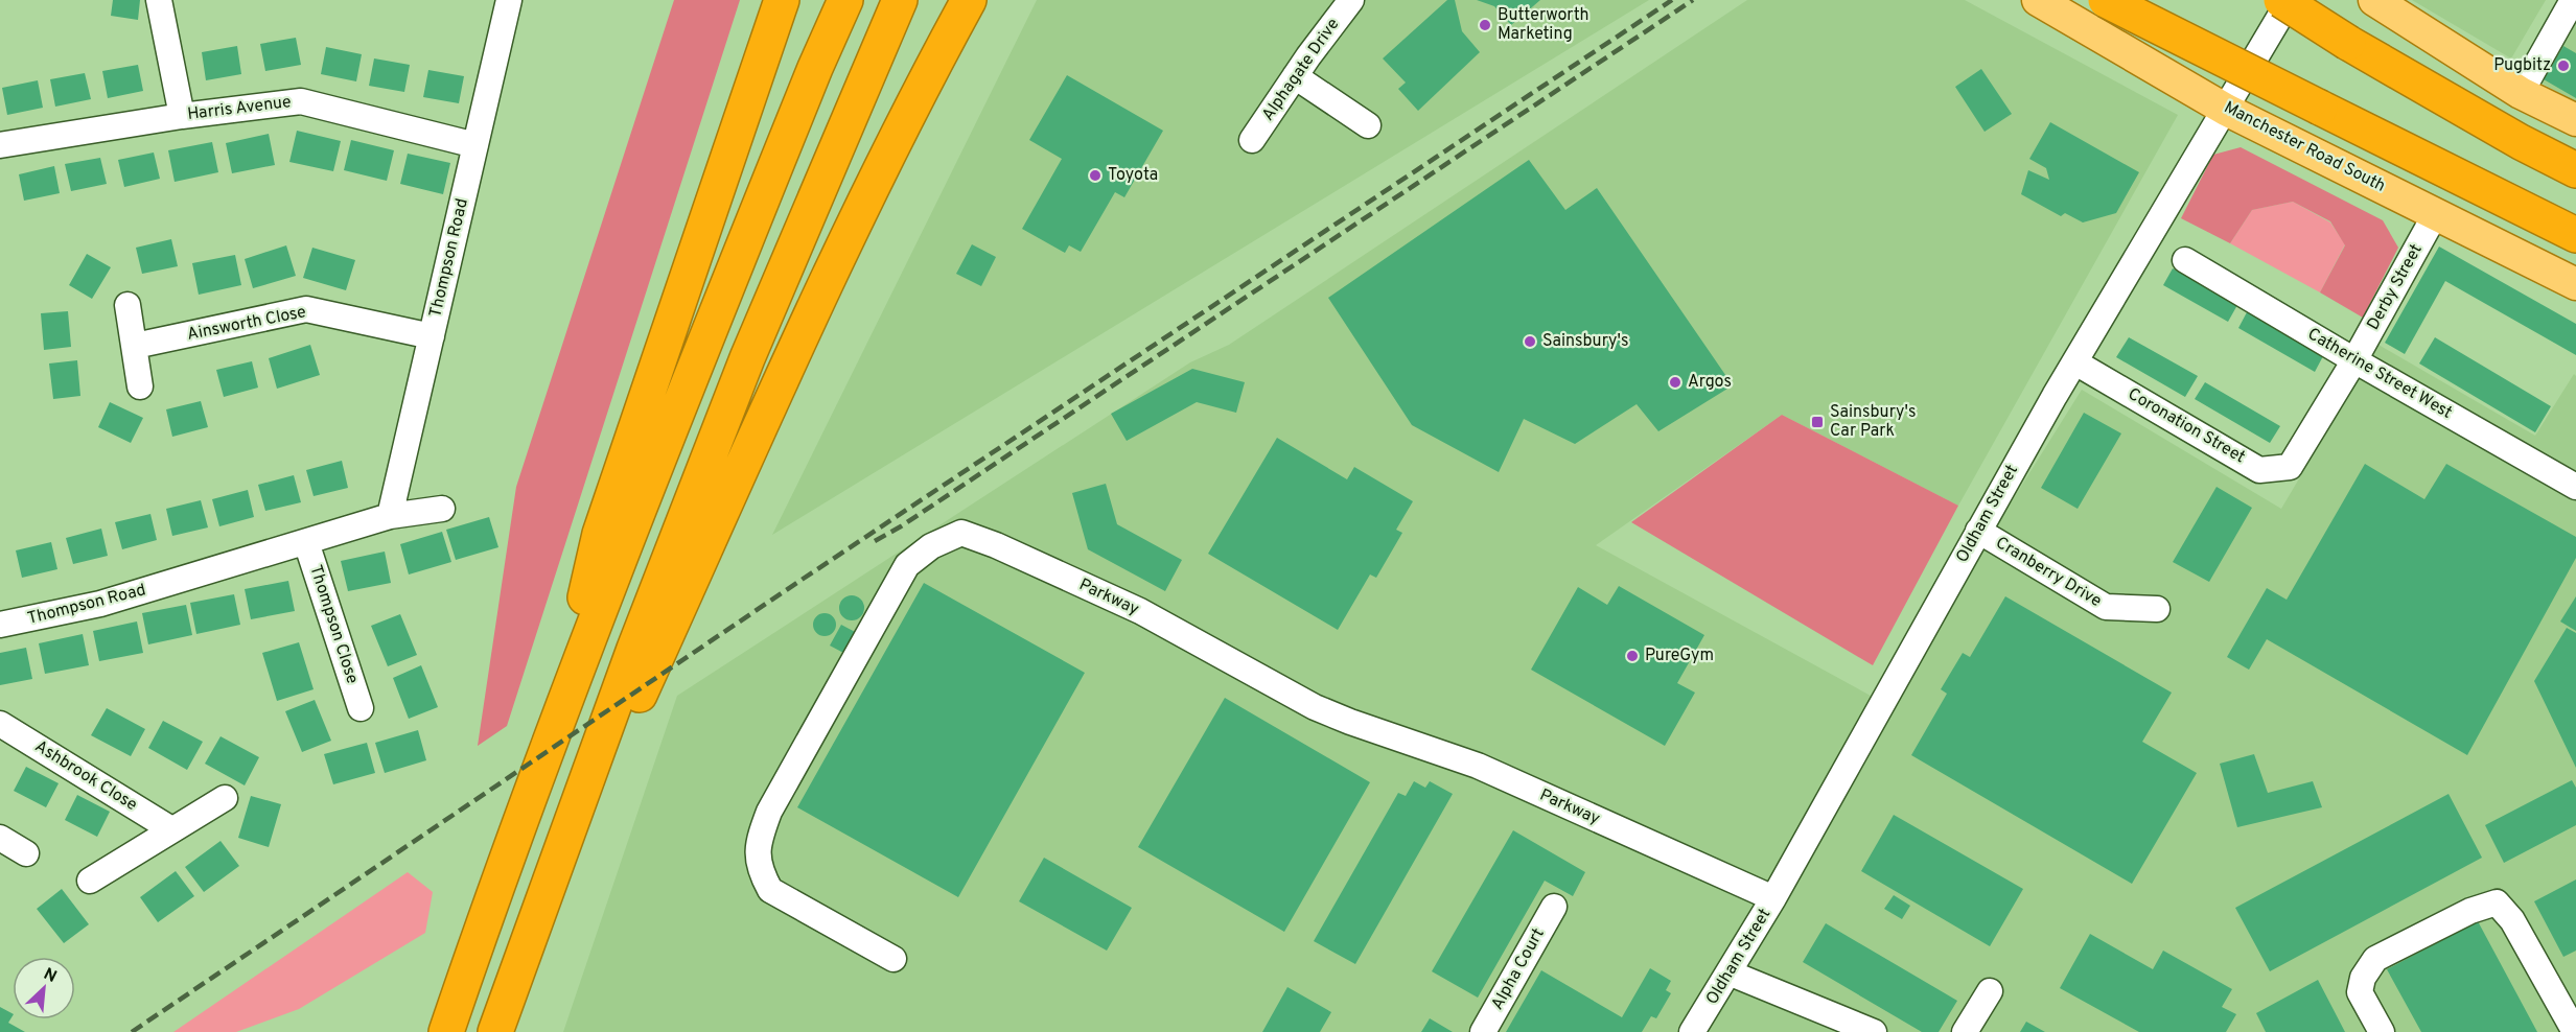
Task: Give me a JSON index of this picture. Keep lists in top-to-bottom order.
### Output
{
  "streets": {
    "main road": ["Manchester Road South"],
    "street": [
      "Alphagate Drive",
      "Harris Avenue",
      "Thompson Road",
      "Derby Street",
      "Ainsworth Close",
      "Catherine Street West",
      "Coronation Street",
      "Oldham Street",
      "Cranberry Drive",
      "Parkway",
      "Thompson Close",
      "Ashbrook Close",
      "Alpha Court"
    ]
  },
  "crossings": [
    ["Harris Avenue", "Thompson Road"],
    ["Manchester Road South", "Derby Street"],
    ["Manchester Road South", "Oldham Street"],
    ["Thompson Road", "Ainsworth Close"],
    ["Thompson Road", "Thompson Close"],
    ["Derby Street", "Catherine Street West"],
    ["Derby Street", "Coronation Street"],
    ["Catherine Street West", "Coronation Street"],
    ["Coronation Street", "Oldham Street"],
    ["Oldham Street", "Cranberry Drive"],
    ["Oldham Street", "Parkway"]
  ],
  "places": {
    "other": [
      "Butterworth Marketing",
      "Pugbitz",
      "Toyota",
      "Sainsbury's",
      "Argos",
      "PureGym"
    ],
    "transit": ["Sainsbury's Car Park"]
  },
  "north": "top right"
}
